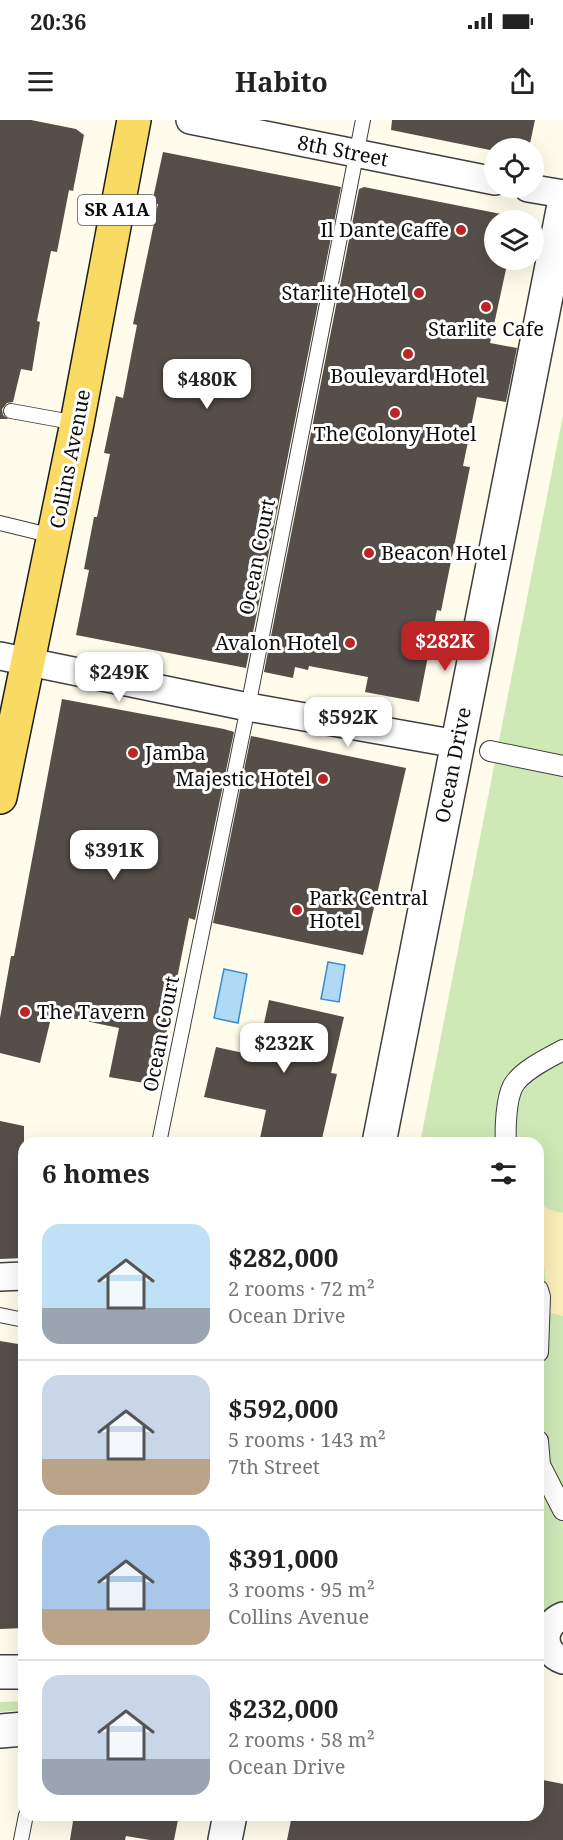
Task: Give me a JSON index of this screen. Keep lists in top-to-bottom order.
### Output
{
  "streets": {
    "main road": ["SR A1A", "Collins Avenue"],
    "street": ["8th Street", "Ocean Drive"],
    "lane": ["Ocean Court"]
  },
  "crossings": [
    ["8th Street", "Ocean Court"]
  ],
  "places": [
    "Il Dante Caffe",
    "Starlite Hotel",
    "Starlite Cafe",
    "Boulevard Hotel",
    "The Colony Hotel",
    "Beacon Hotel",
    "Avalon Hotel",
    "Jamba",
    "Majestic Hotel",
    "Park Central Hotel",
    "The Tavern"
  ],
  "page": {
    "status": "20:36",
    "header": "Habito",
    "price": [
      "$480K",
      "$282K",
      "$249K",
      "$592K",
      "$391K",
      "$232K"
    ],
    "heading": "6 homes",
    "list": [
      {
        "name": "$282,000",
        "note": "2 rooms · 72 m² · Ocean Drive"
      },
      {
        "name": "$592,000",
        "note": "5 rooms · 143 m² · 7th Street"
      },
      {
        "name": "$391,000",
        "note": "3 rooms · 95 m² · Collins Avenue"
      },
      {
        "name": "$232,000",
        "note": "2 rooms · 58 m² · Ocean Drive"
      }
    ]
  }
}
